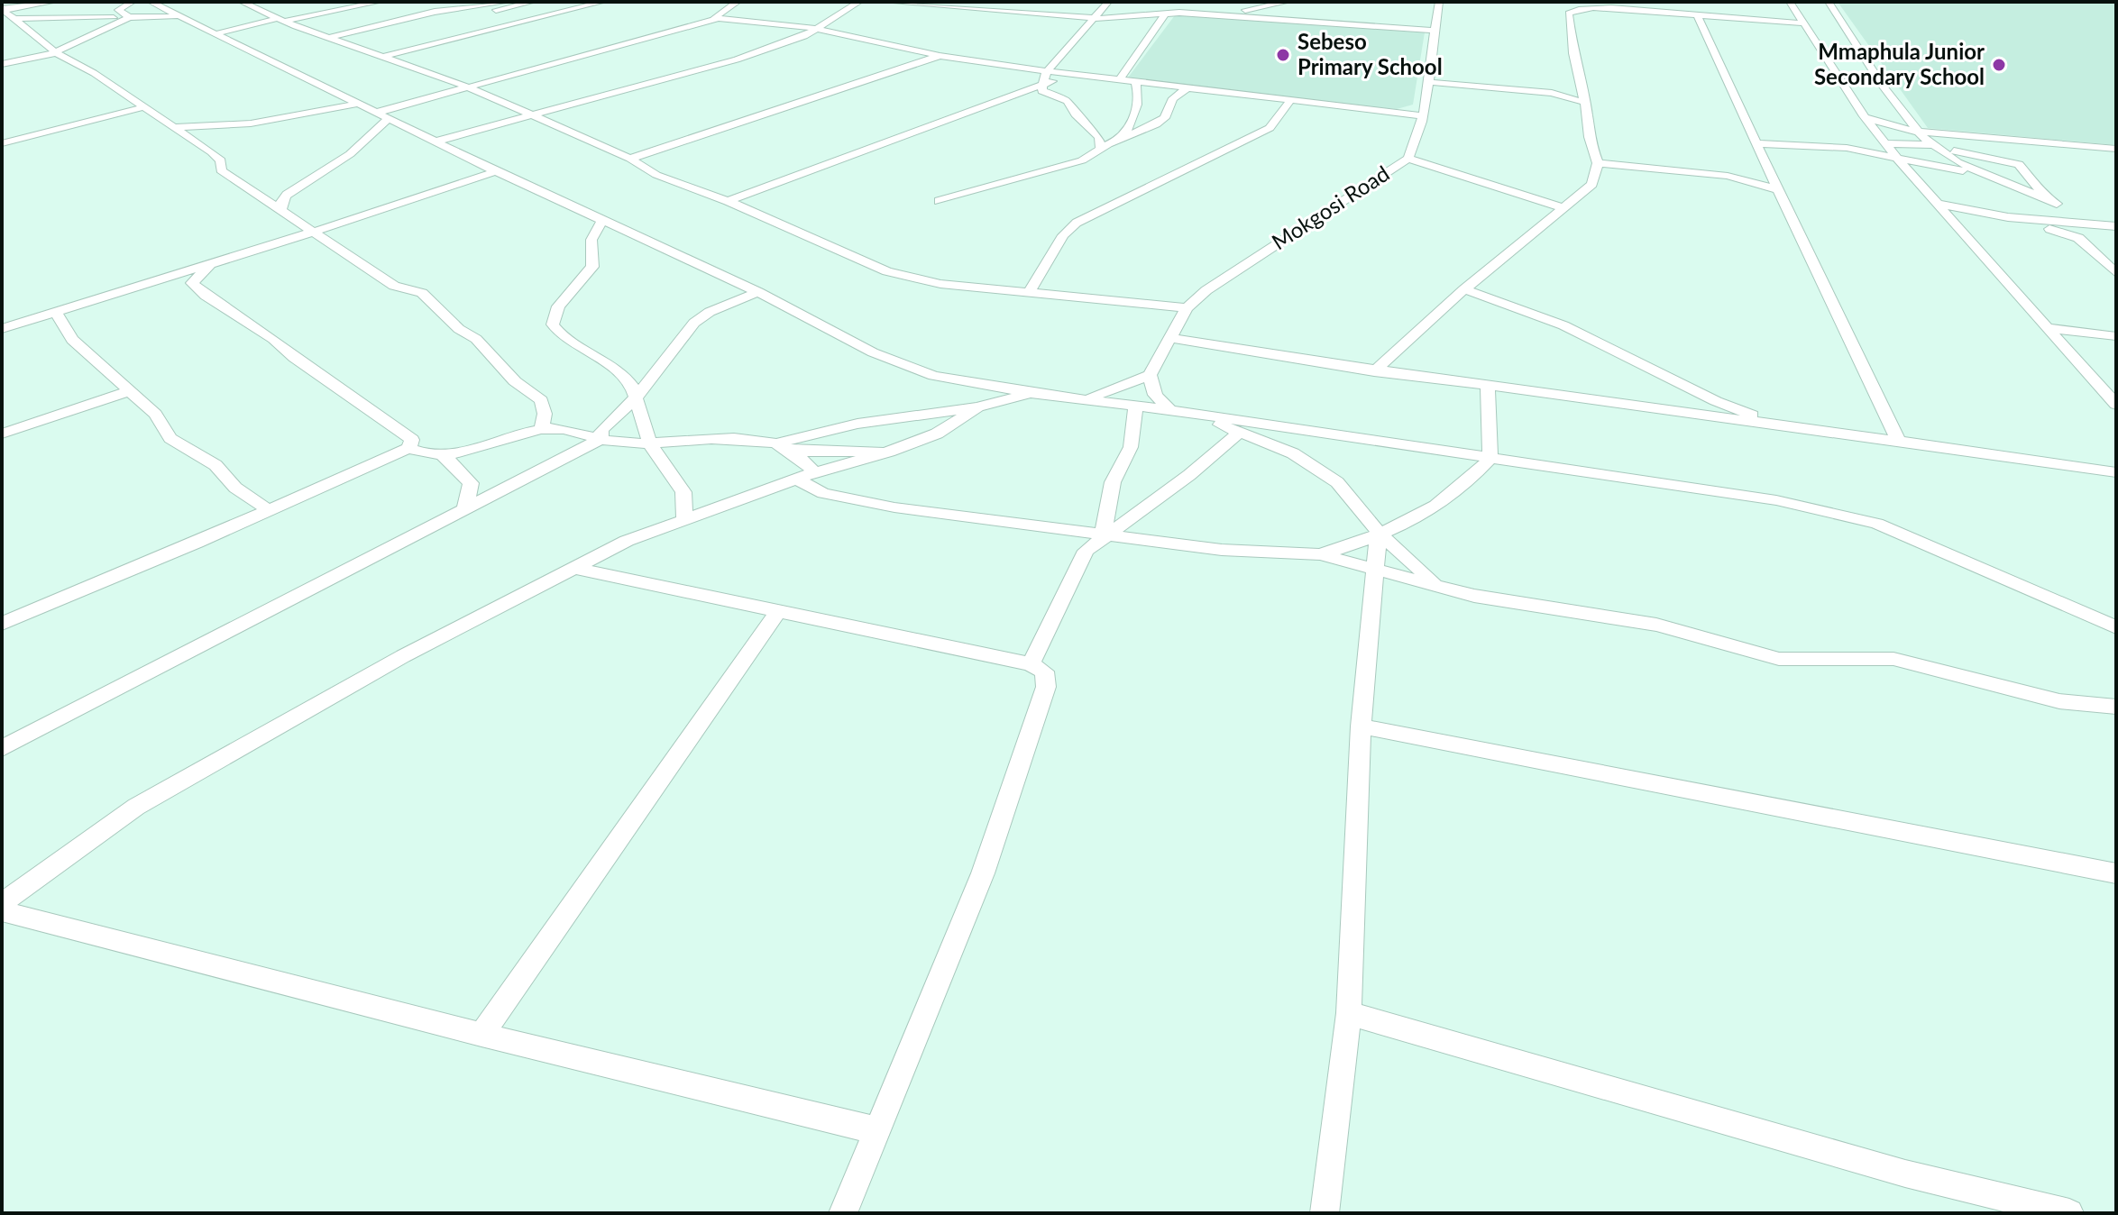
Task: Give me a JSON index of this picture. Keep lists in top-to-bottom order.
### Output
{
  "streets": {
    "street": ["Mokgosi Road"]
  },
  "places": ["Sebeso Primary School", "Mmaphula Junior Secondary School"]
}
